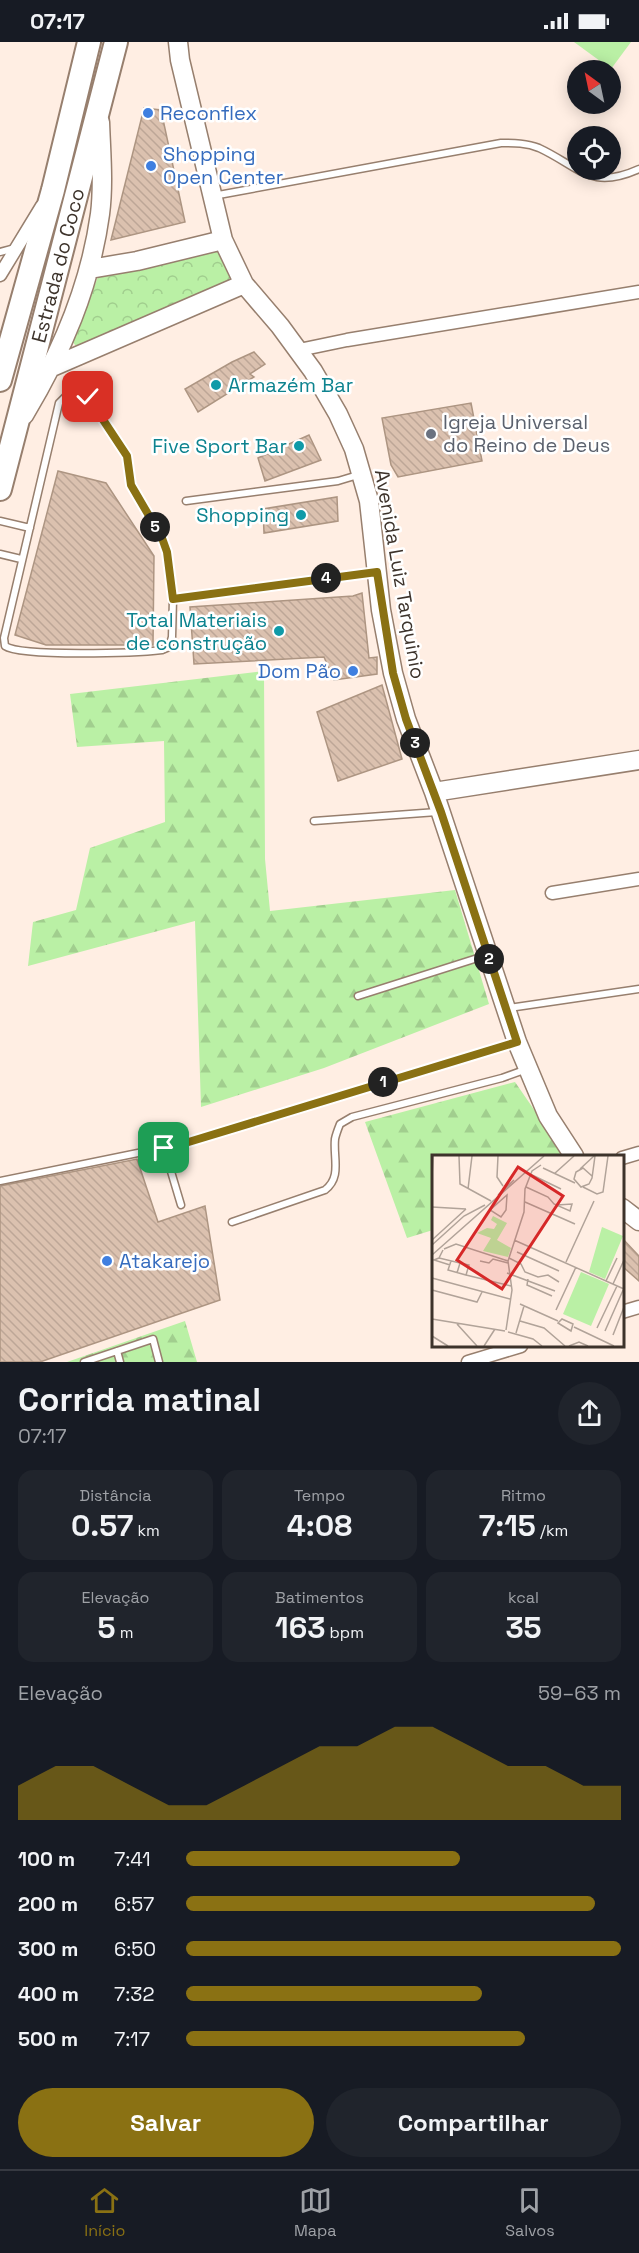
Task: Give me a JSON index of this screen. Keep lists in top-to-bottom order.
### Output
{
  "streets": {
    "highway": ["Estrada do Coco"],
    "street": ["Avenida Luiz Tarquinio"]
  },
  "places": [
    "Reconflex",
    "Shopping Open Center",
    "Armazém Bar",
    "Igreja Universal do Reino de Deus",
    "Five Sport Bar",
    "Shopping",
    "Total Materiais de construção",
    "Dom Pão",
    "Atakarejo"
  ],
  "north": "top left",
  "page": {
    "status": "07:17",
    "pins": [
      "5",
      "4",
      "3",
      "2",
      "1"
    ],
    "heading": ["Corrida matinal", "07:17"],
    "stats": [
      ["Distância", "0.57 km"],
      ["Tempo", "4:08"],
      ["Ritmo", "7:15 /km"],
      ["Elevação", "5 m"],
      ["Batimentos", "163 bpm"],
      ["kcal", "35"]
    ],
    "chart": ["Elevação", "59–63 m"],
    "list": [
      {
        "name": "100 m",
        "note": "7:41"
      },
      {
        "name": "200 m",
        "note": "6:57"
      },
      {
        "name": "300 m",
        "note": "6:50"
      },
      {
        "name": "400 m",
        "note": "7:32"
      },
      {
        "name": "500 m",
        "note": "7:17"
      }
    ],
    "buttons": ["Salvar", "Compartilhar"],
    "tabs": ["Início", "Mapa", "Salvos"]
  }
}
